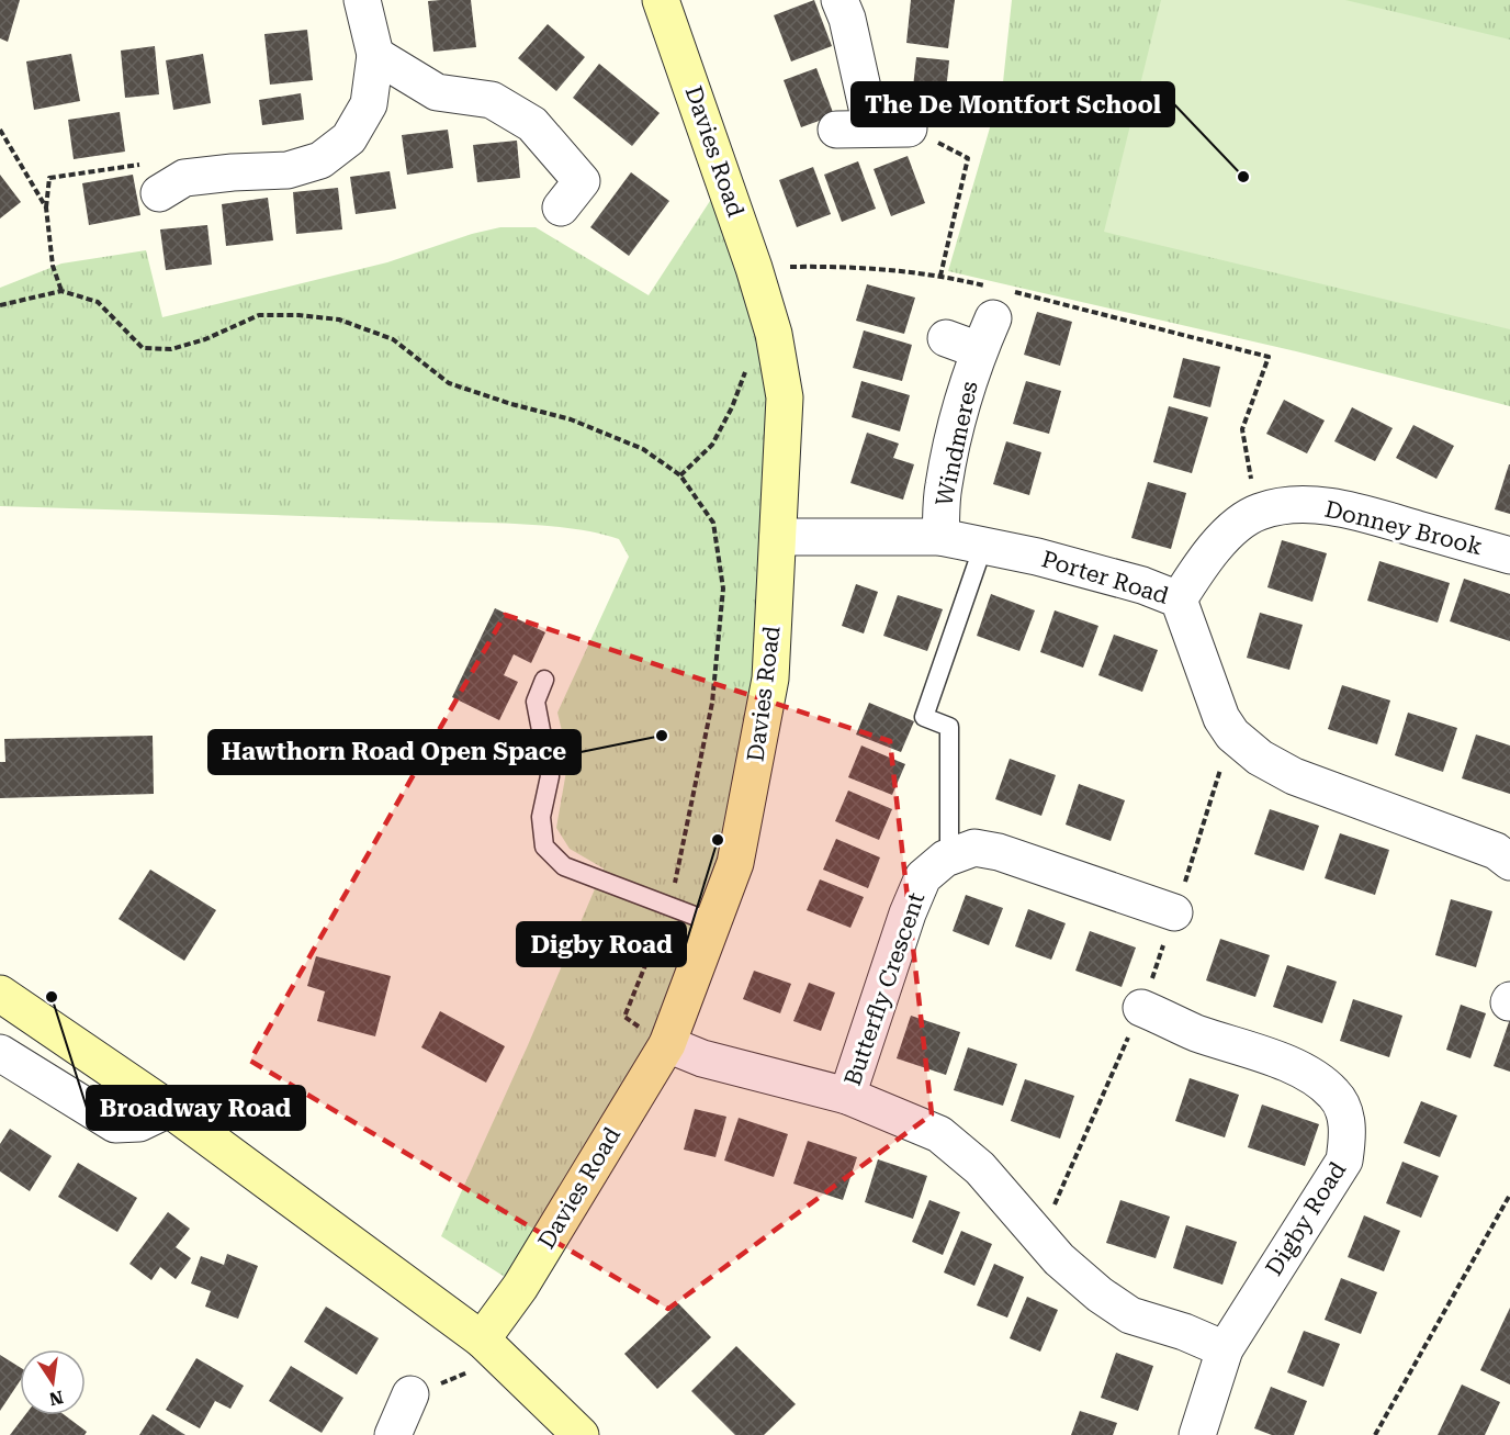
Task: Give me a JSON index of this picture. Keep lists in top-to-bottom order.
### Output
{
  "streets": {
    "street": [
      "Davies Road",
      "Windmeres",
      "Donney Brook",
      "Porter Road",
      "Butterfly Crescent",
      "Digby Road"
    ]
  },
  "crossings": [
    ["Davies Road", "Porter Road"],
    ["Windmeres", "Porter Road"],
    ["Donney Brook", "Porter Road"]
  ],
  "places": [
    "The De Montfort School",
    "Hawthorn Road Open Space",
    "Digby Road",
    "Broadway Road"
  ],
  "north": "bottom"
}
